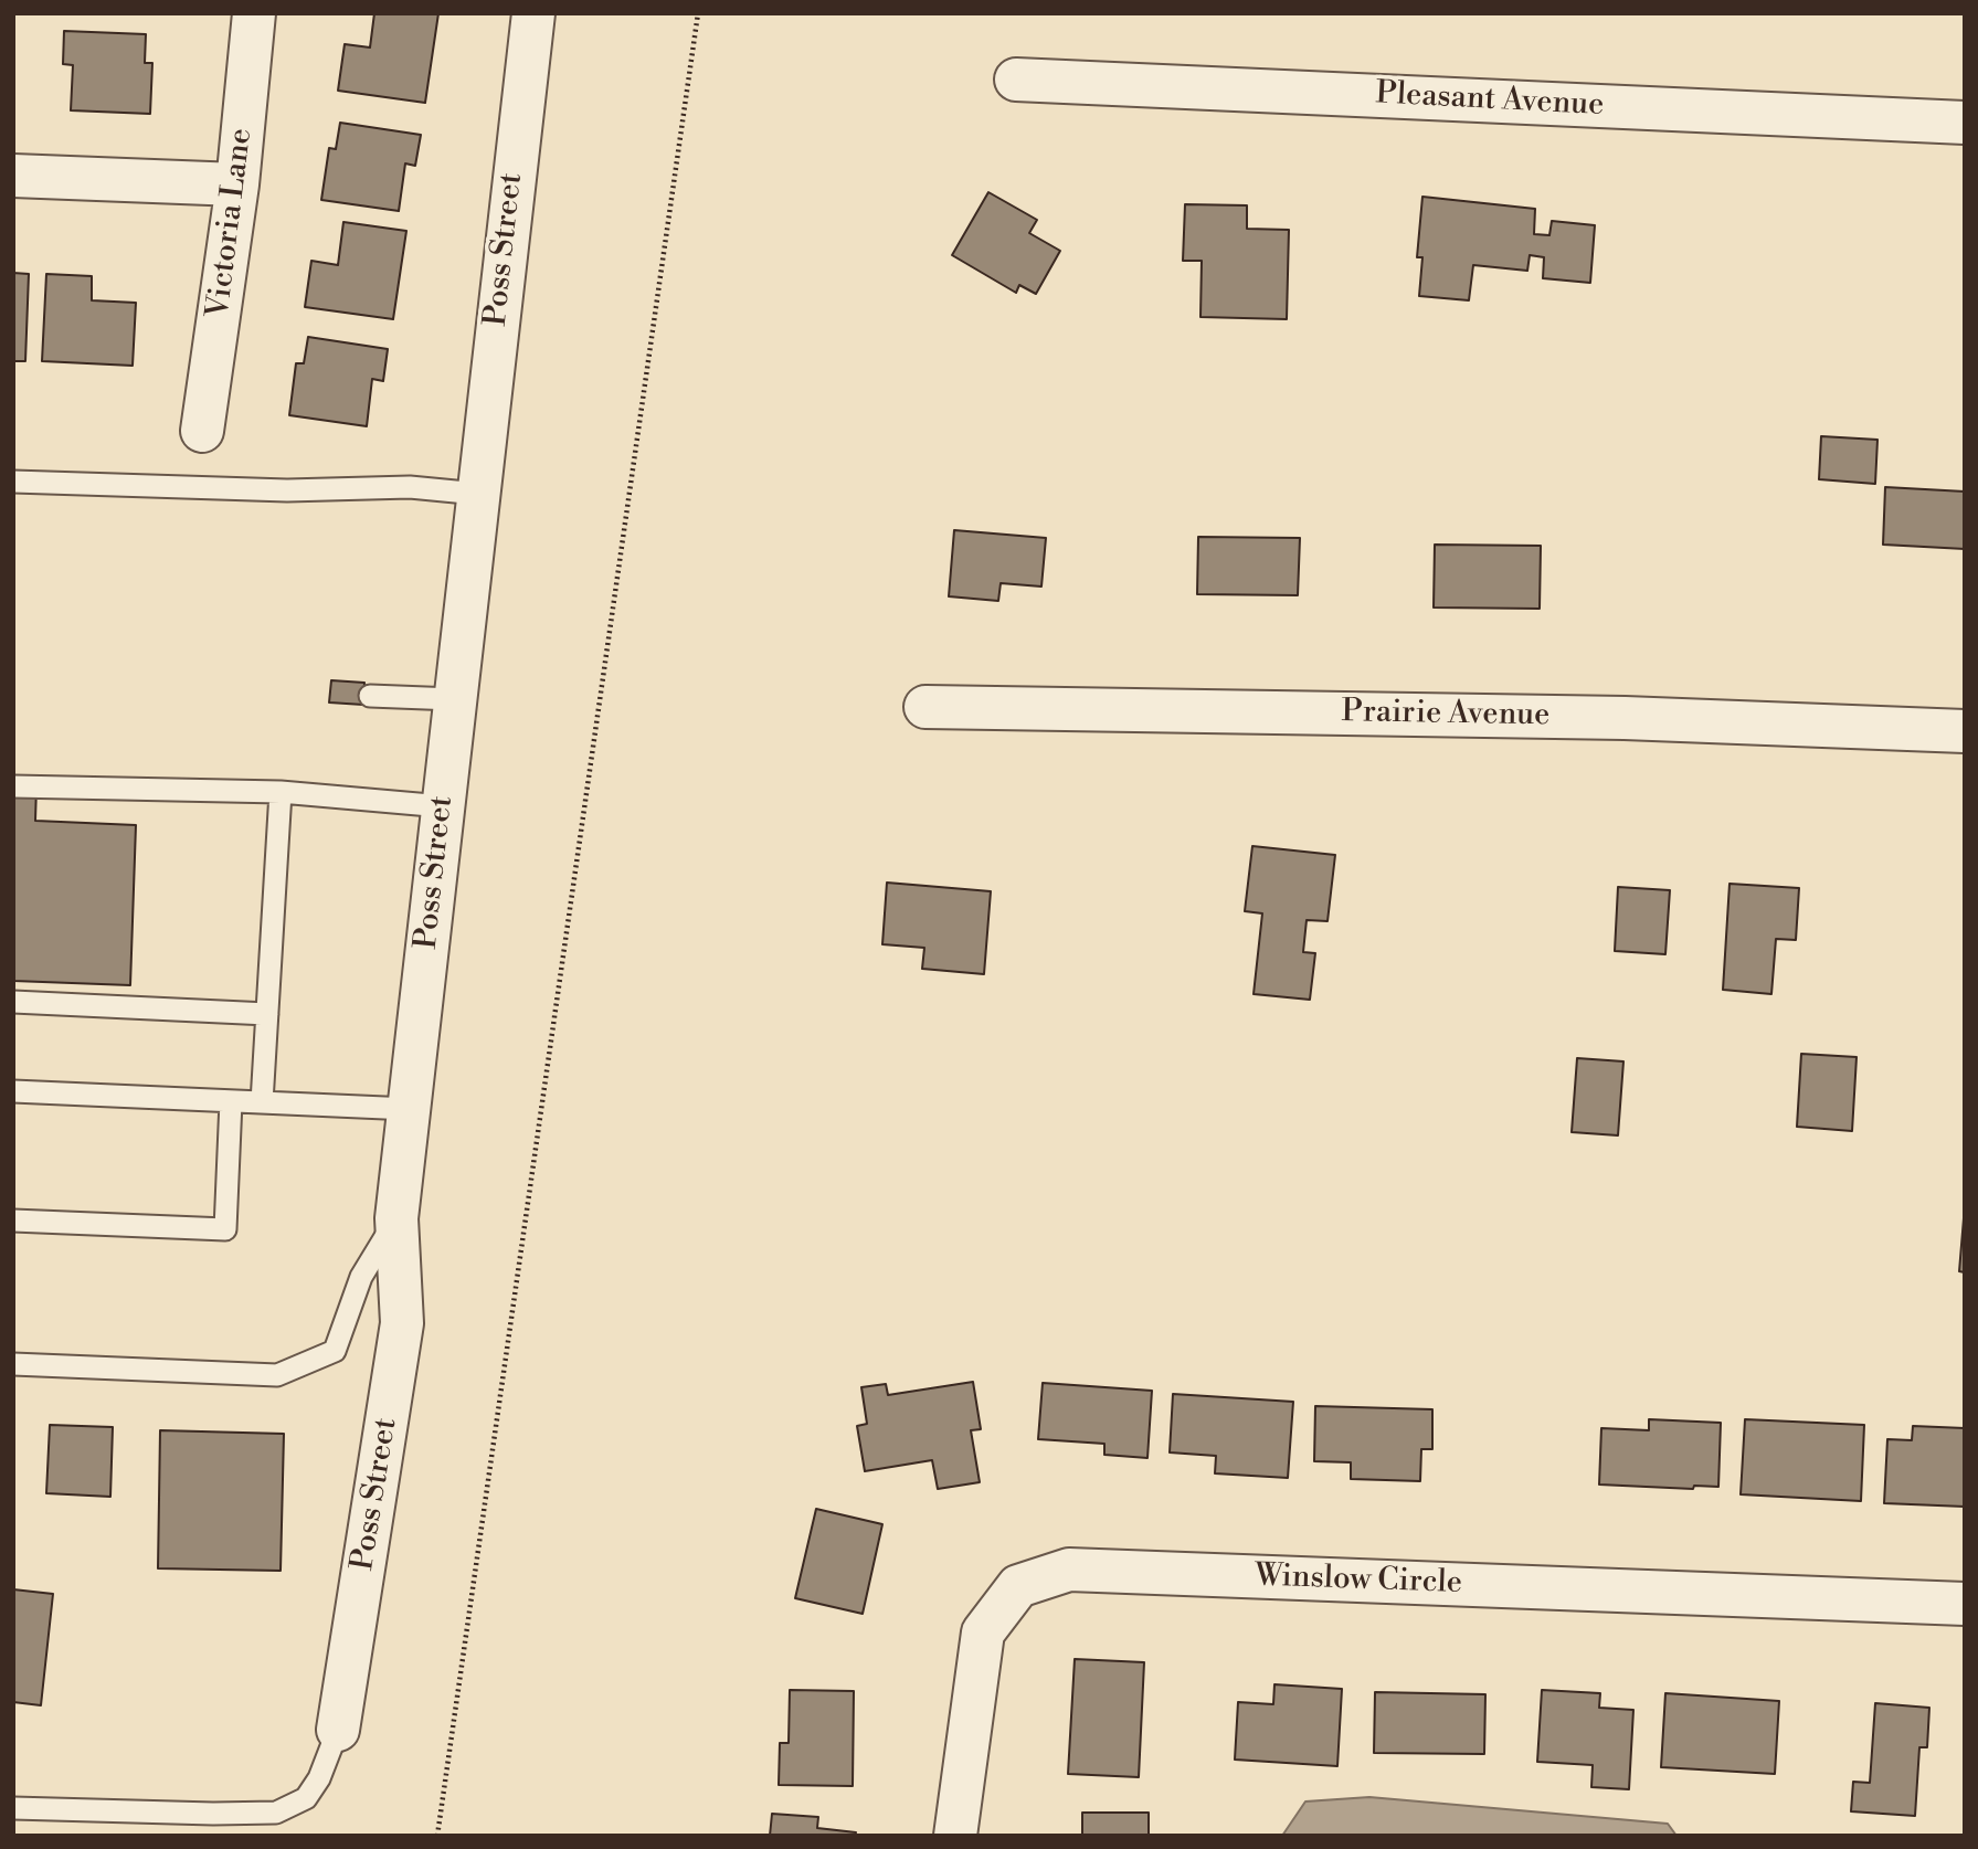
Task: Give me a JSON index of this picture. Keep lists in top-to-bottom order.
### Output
{
  "streets": {
    "street": [
      "Pleasant Avenue",
      "Victoria Lane",
      "Poss Street",
      "Prairie Avenue",
      "Winslow Circle"
    ]
  }
}
